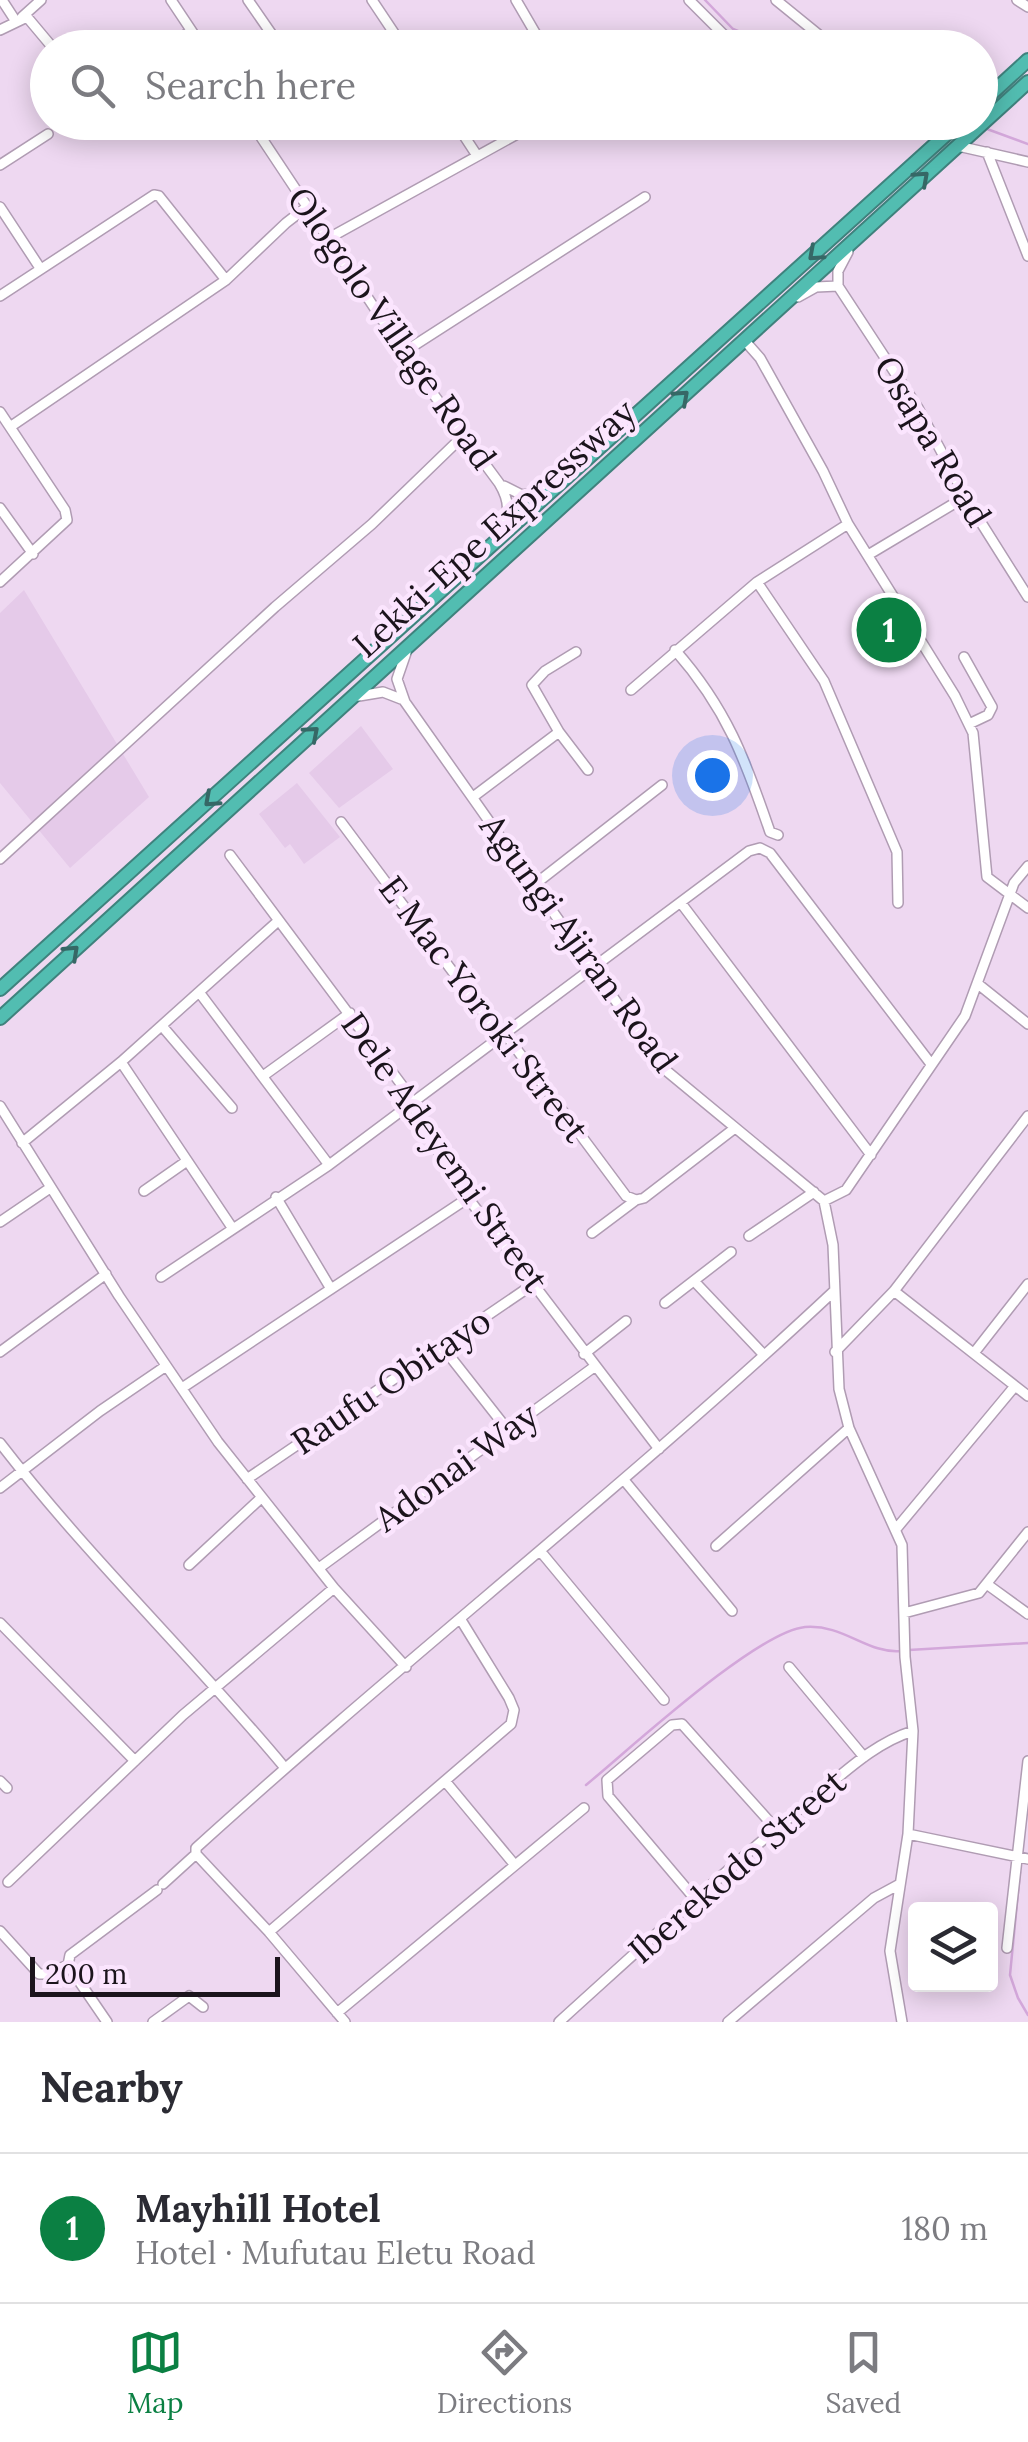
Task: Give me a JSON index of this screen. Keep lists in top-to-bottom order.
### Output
{
  "streets": {
    "highway": ["Lekki-Epe Expressway"],
    "street": [
      "Ologolo Village Road",
      "Osapa Road",
      "Agungi Ajiran Road",
      "E Mac Yoroki Street",
      "Dele Adeyemi Street",
      "Raufu Obitayo",
      "Adonai Way",
      "Iberekodo Street"
    ]
  },
  "crossings": [
    ["Dele Adeyemi Street", "Raufu Obitayo"],
    ["Dele Adeyemi Street", "Adonai Way"]
  ],
  "scale_bar": "200 m",
  "page": {
    "search": "Search here",
    "pins": "1",
    "scale": "200 m",
    "heading": "Nearby",
    "list": [
      {
        "mark": "1",
        "name": "Mayhill Hotel",
        "note": "Hotel · Mufutau Eletu Road",
        "value": "180 m"
      }
    ],
    "nav": ["Map", "Directions", "Saved"]
  }
}
